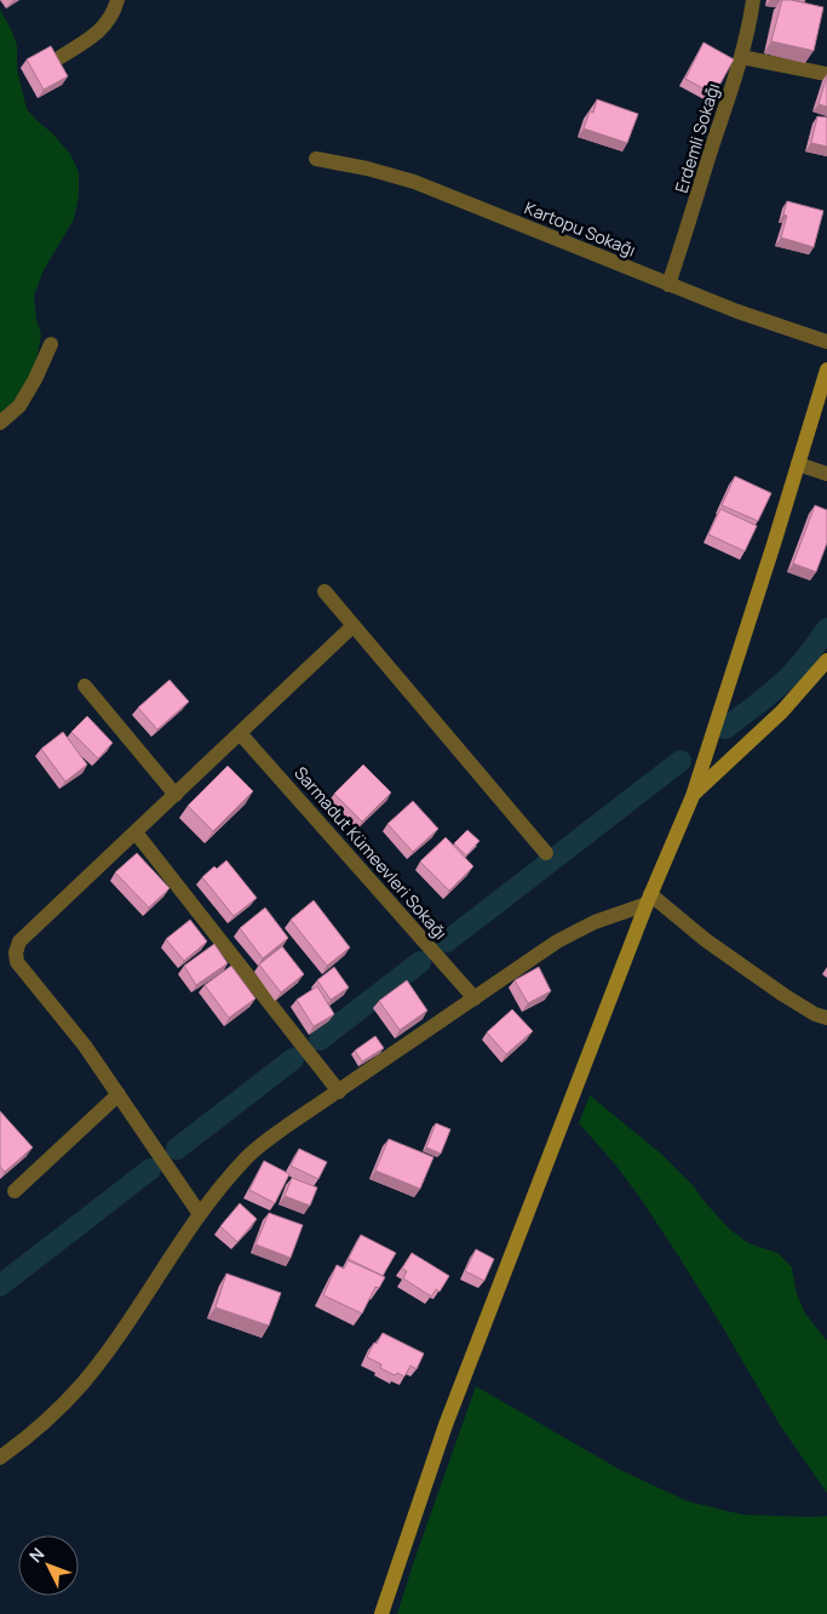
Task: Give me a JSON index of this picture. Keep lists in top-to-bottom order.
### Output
{
  "streets": {
    "street": ["Erdemli Sokağı", "Kartopu Sokağı", "Sarmadut Kümeevleri Sokağı"]
  },
  "crossings": [
    ["Erdemli Sokağı", "Kartopu Sokağı"]
  ],
  "north": "top left"
}
